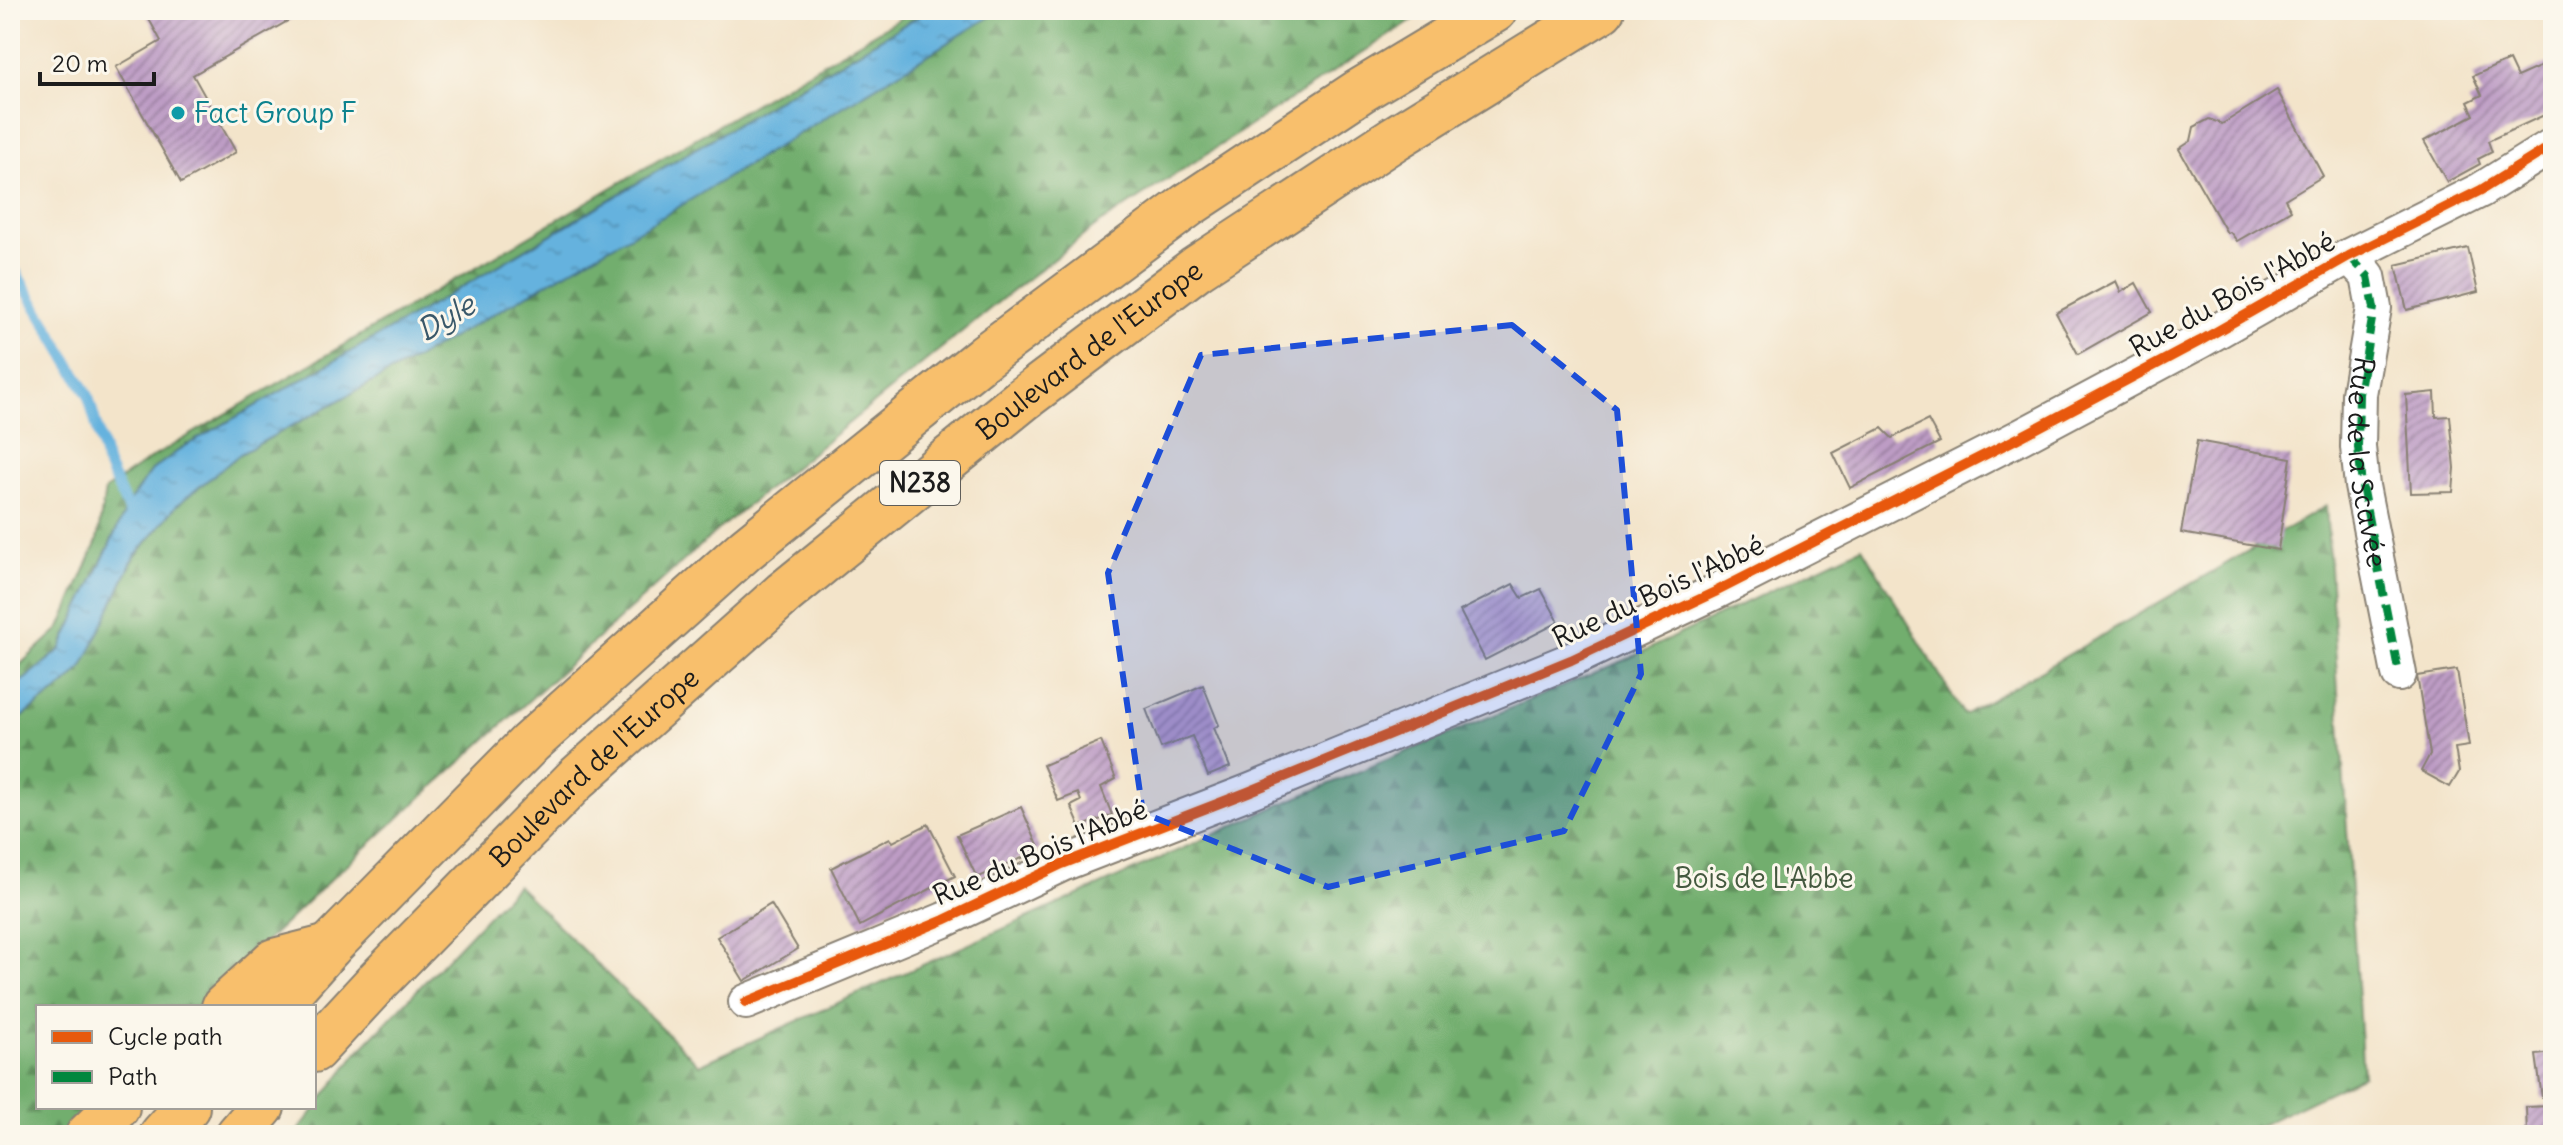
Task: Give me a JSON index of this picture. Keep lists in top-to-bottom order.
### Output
{
  "streets": {
    "highway": ["Boulevard de l'Europe", "N238"],
    "street": ["Rue du Bois l'Abbé", "Rue de la Scavée"]
  },
  "crossings": [
    ["Rue du Bois l'Abbé", "Rue de la Scavée"]
  ],
  "water": ["Dyle"],
  "parks": ["Bois de L'Abbe"],
  "places": ["Fact Group F"],
  "legend": ["Cycle path", "Path"],
  "scale_bar": "20 m"
}
